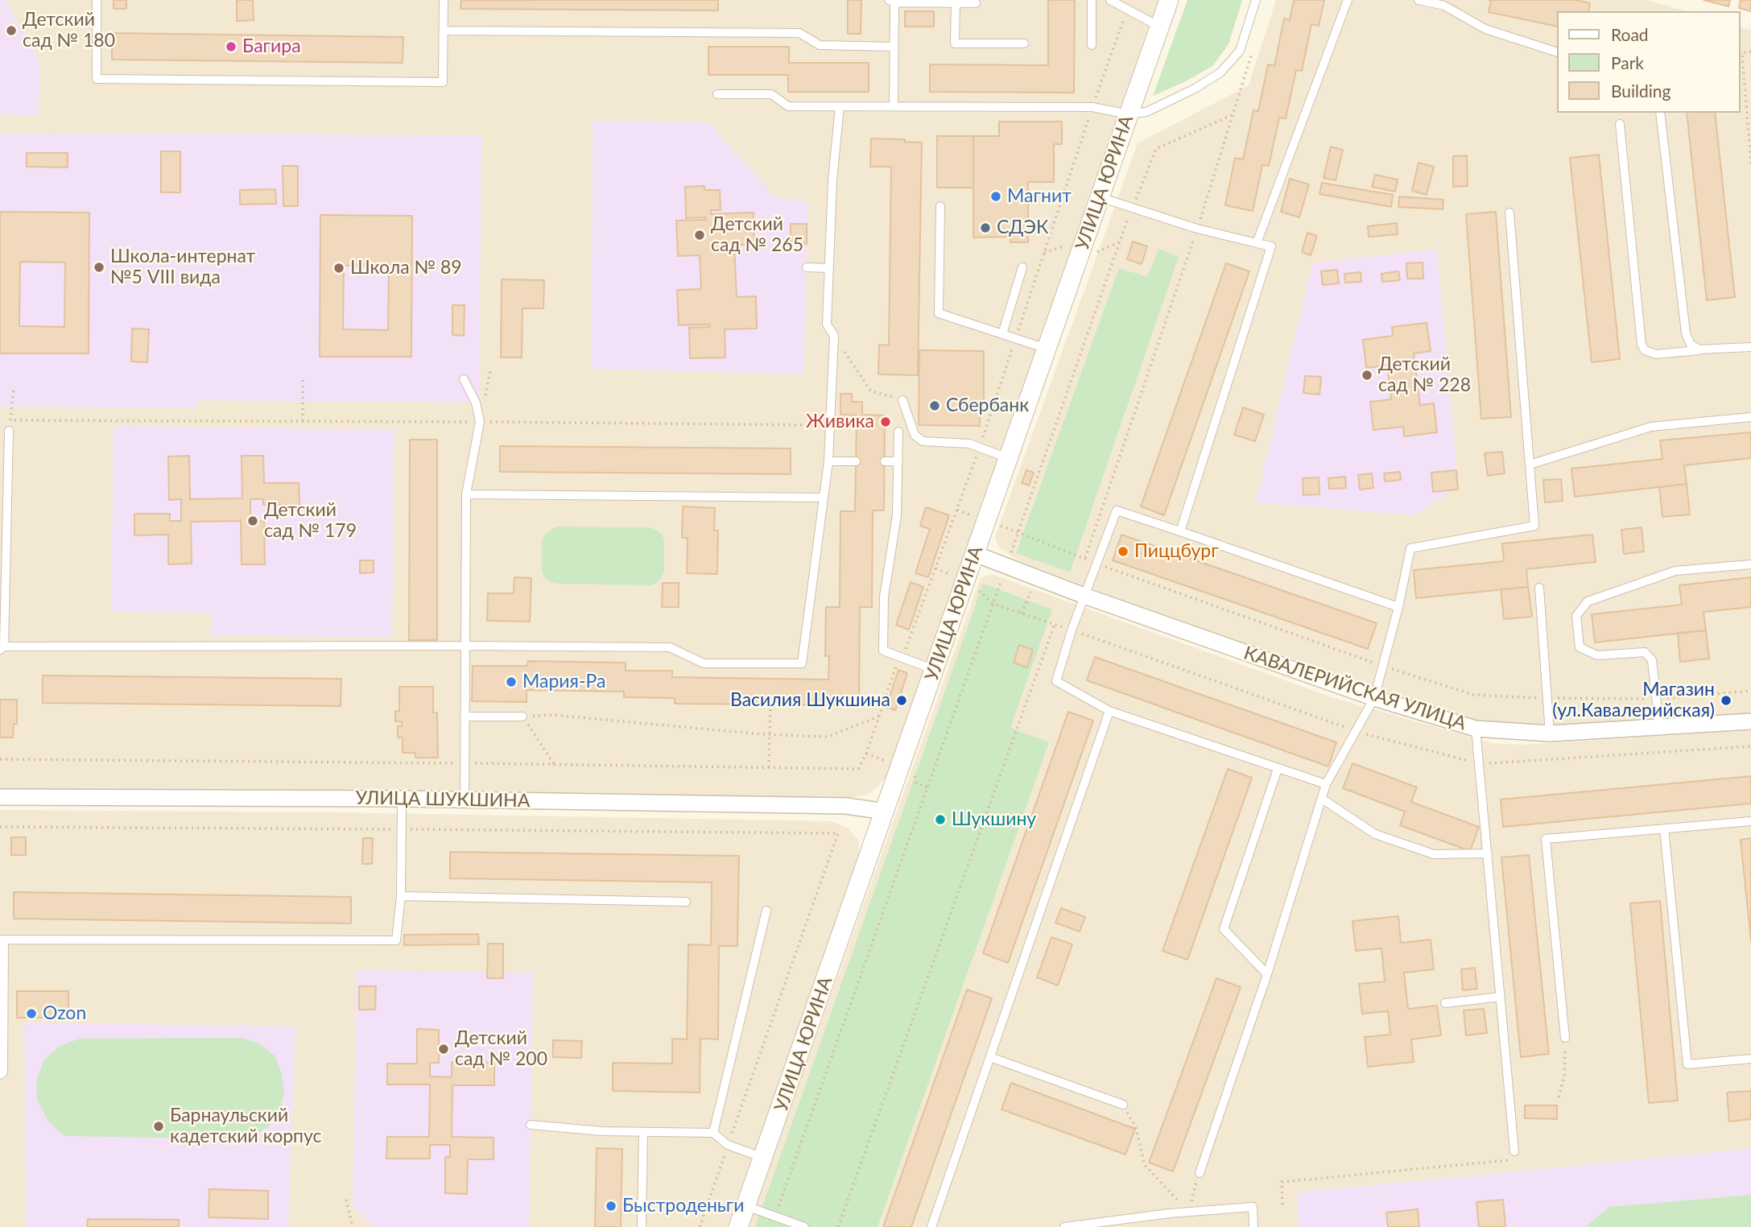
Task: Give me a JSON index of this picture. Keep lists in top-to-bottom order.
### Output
{
  "streets": {
    "street": ["УЛИЦА ЮРИНА", "КАВАЛЕРИЙСКАЯ УЛИЦА", "УЛИЦА ШУКШИНА"]
  },
  "crossings": [
    ["УЛИЦА ЮРИНА", "КАВАЛЕРИЙСКАЯ УЛИЦА"],
    ["УЛИЦА ЮРИНА", "УЛИЦА ШУКШИНА"]
  ],
  "places": [
    "Детский сад № 180",
    "Багира",
    "Магнит",
    "СДЭК",
    "Детский сад № 265",
    "Школа-интернат №5 VIII вида",
    "Школа № 89",
    "Детский сад № 228",
    "Сбербанк",
    "Живика",
    "Детский сад № 179",
    "Пиццбург",
    "Мария-Ра",
    "Василия Шукшина",
    "Магазин (ул.Кавалерийская)",
    "Шукшину",
    "Ozon",
    "Детский сад № 200",
    "Барнаульский кадетский корпус",
    "Быстроденьги"
  ],
  "legend": ["Road", "Park", "Building"]
}
